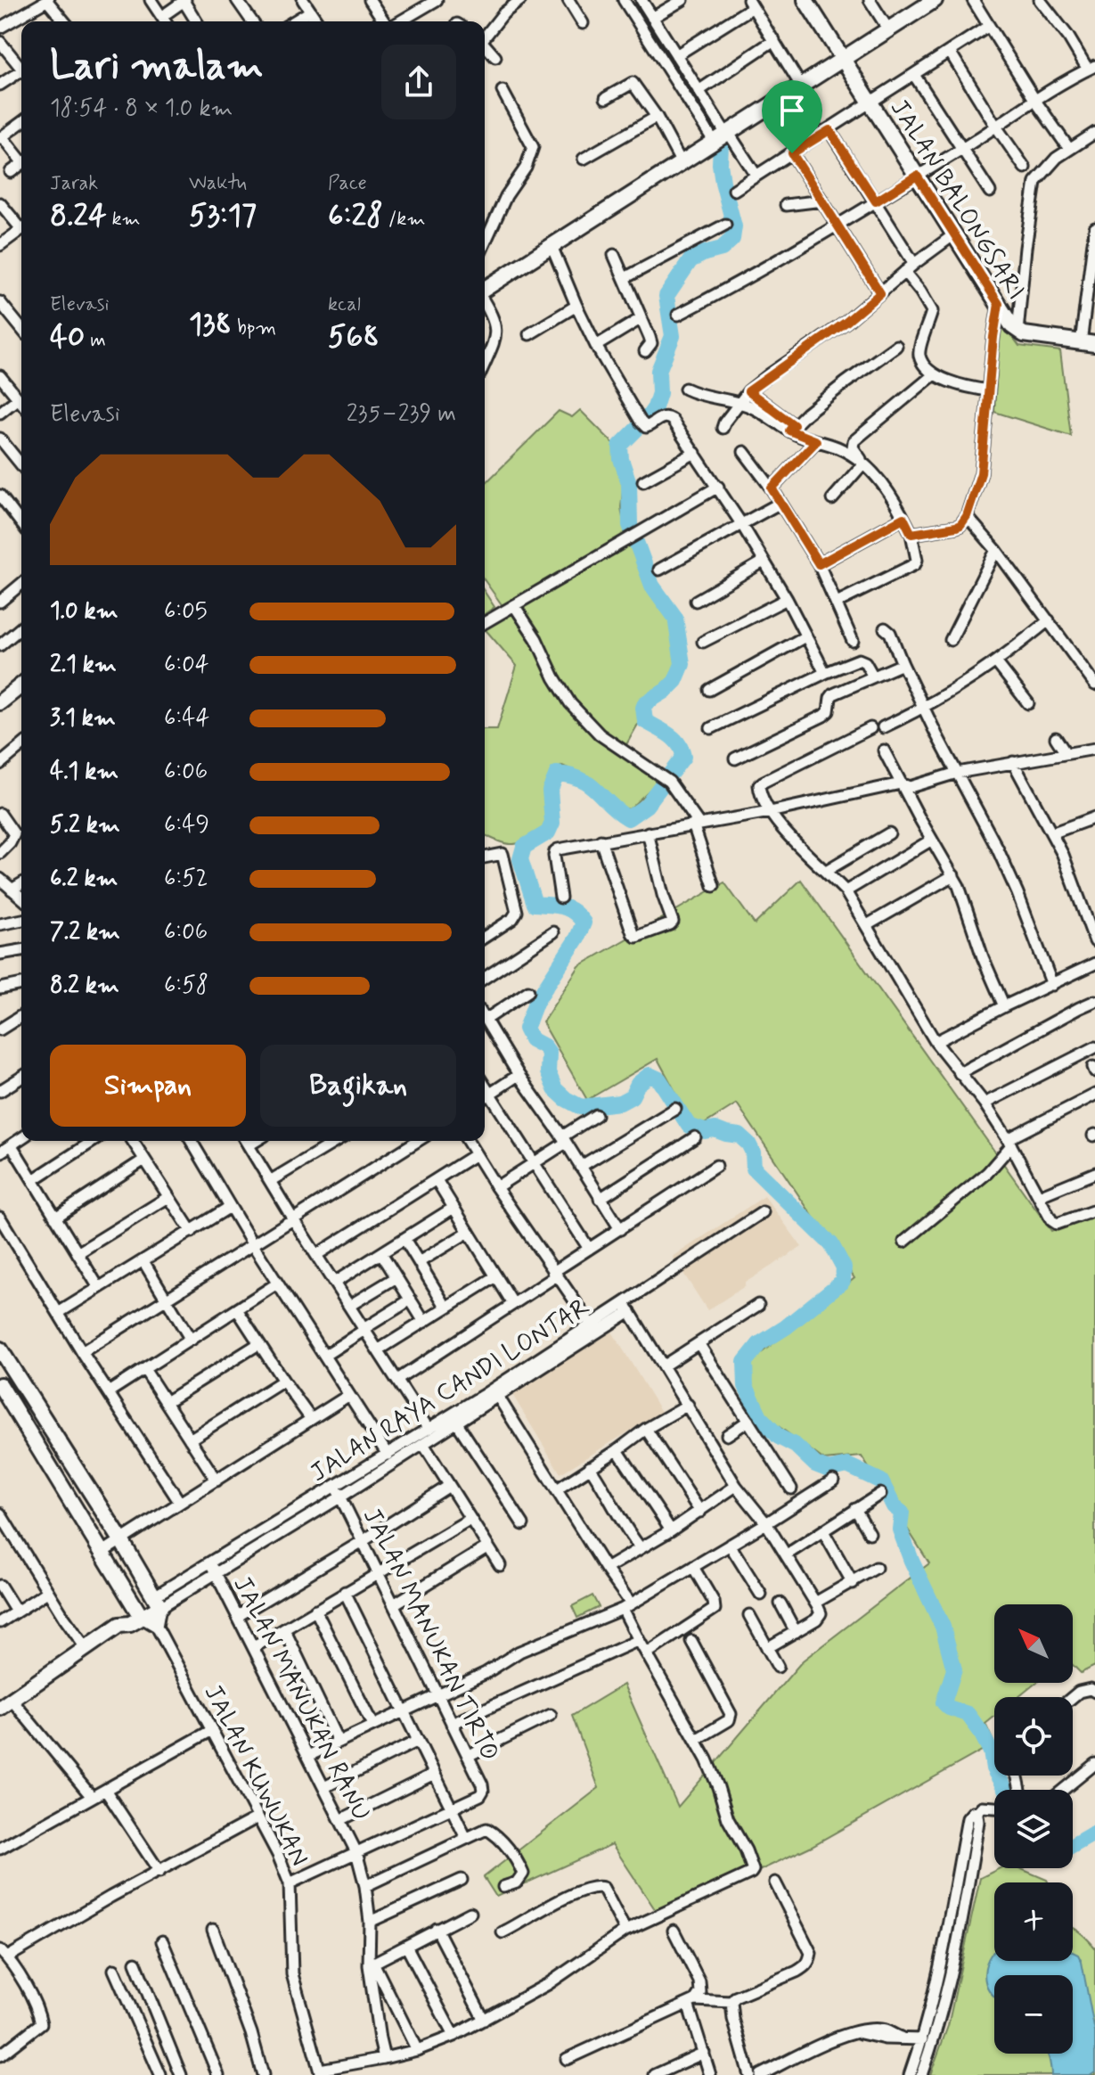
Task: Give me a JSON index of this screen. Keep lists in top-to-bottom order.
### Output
{
  "streets": {
    "street": [
      "JALAN BALONGSARI",
      "JALAN RAYA CANDI LONTAR",
      "JALAN MANUKAN TIRTO",
      "JALAN MANUKAN RANU",
      "JALAN KUWUKAN"
    ]
  },
  "crossings": [
    ["JALAN RAYA CANDI LONTAR", "JALAN MANUKAN TIRTO"],
    ["JALAN RAYA CANDI LONTAR", "JALAN MANUKAN RANU"],
    ["JALAN MANUKAN TIRTO", "JALAN MANUKAN RANU"],
    ["JALAN MANUKAN TIRTO", "JALAN KUWUKAN"]
  ],
  "north": "top left",
  "page": {
    "heading": ["Lari malam", "18:54 · 8 × 1.0 km"],
    "stats": [
      ["Jarak", "8.24 km"],
      ["Waktu", "53:17"],
      ["Pace", "6:28 /km"],
      ["Elevasi", "40 m"],
      ["138 bpm"],
      ["kcal", "568"]
    ],
    "chart": ["Elevasi", "235–239 m"],
    "list": [
      {
        "name": "1.0 km",
        "note": "6:05"
      },
      {
        "name": "2.1 km",
        "note": "6:04"
      },
      {
        "name": "3.1 km",
        "note": "6:44"
      },
      {
        "name": "4.1 km",
        "note": "6:06"
      },
      {
        "name": "5.2 km",
        "note": "6:49"
      },
      {
        "name": "6.2 km",
        "note": "6:52"
      },
      {
        "name": "7.2 km",
        "note": "6:06"
      },
      {
        "name": "8.2 km",
        "note": "6:58"
      }
    ],
    "buttons": ["Simpan", "Bagikan"],
    "map_buttons": ["+", "−"]
  }
}
